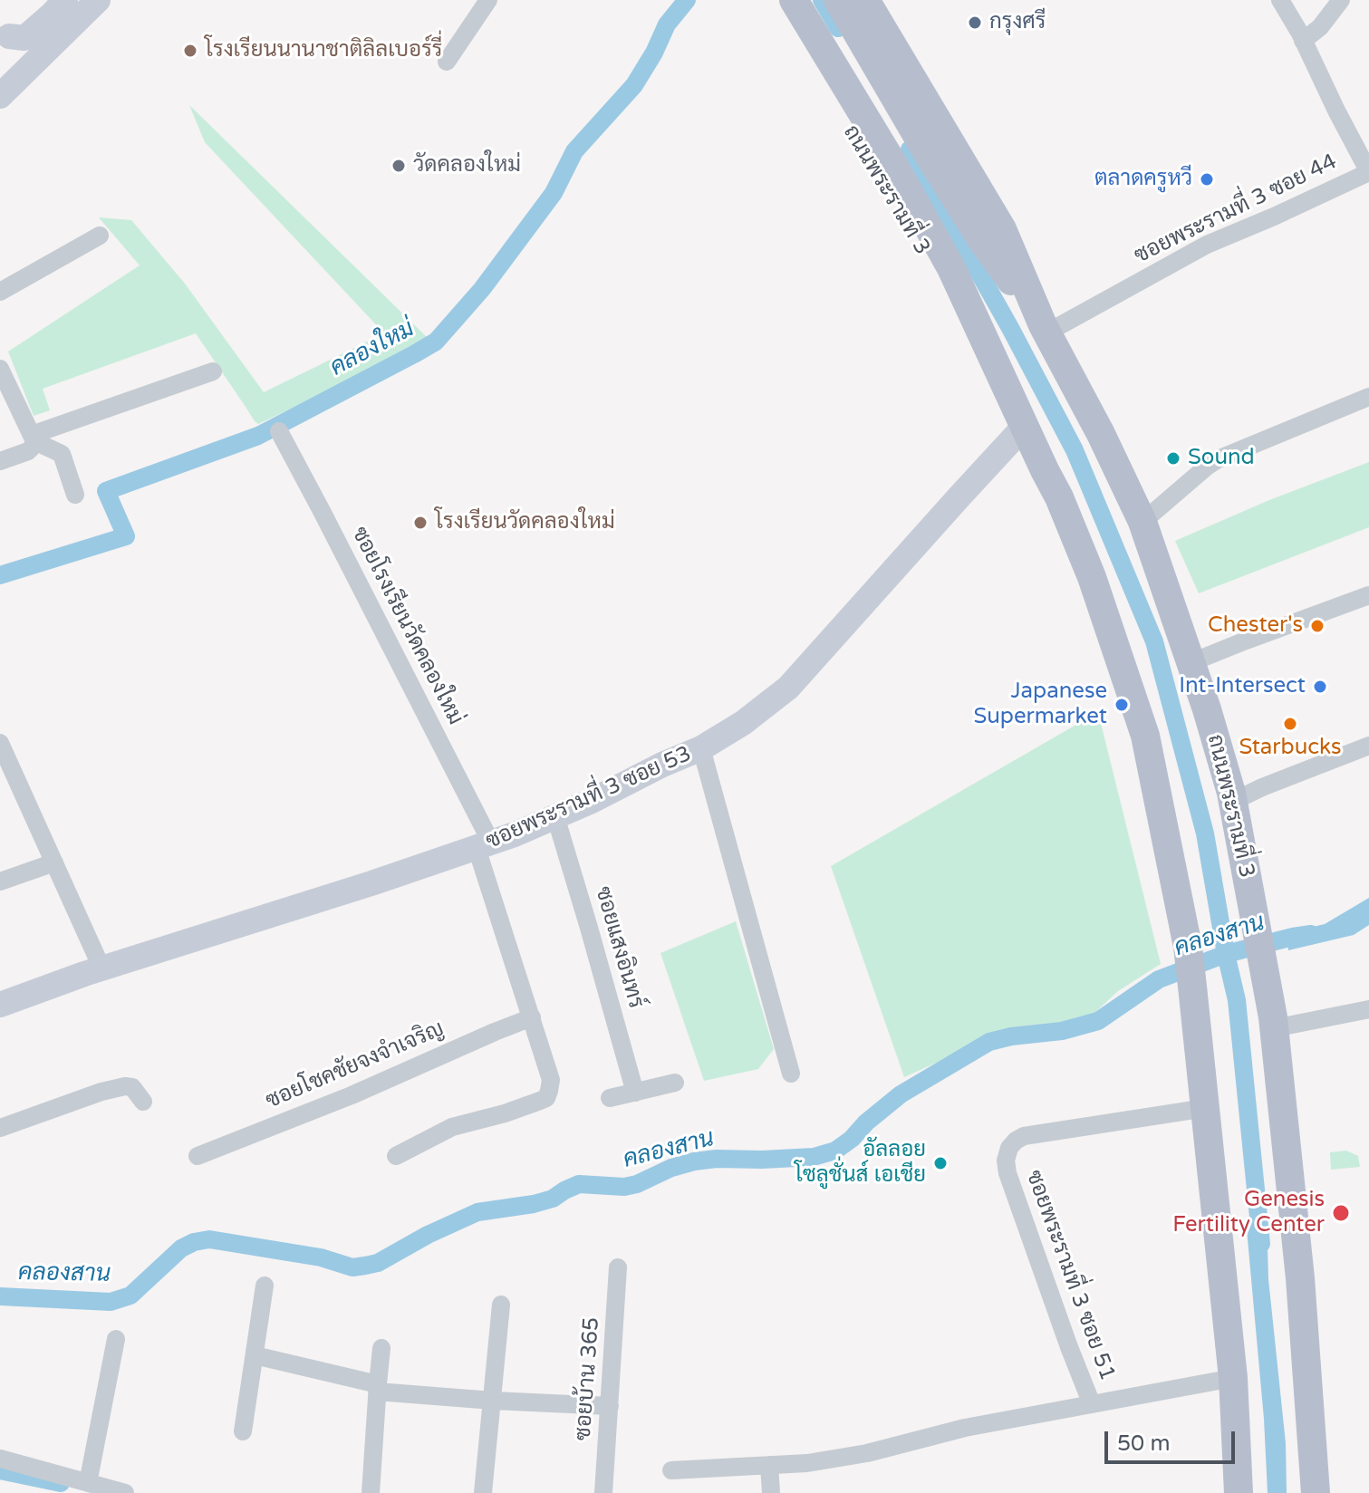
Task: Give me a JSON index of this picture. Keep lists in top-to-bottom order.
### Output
{
  "streets": {
    "main road": ["ถนนพระรามที่ 3"],
    "street": [
      "ซอยพระรามที่ 3 ซอย 44",
      "ซอยโรงเรียนวัดคลองใหม่",
      "ซอยพระรามที่ 3 ซอย 53",
      "ซอยแสงอินทร์",
      "ซอยโชคชัยจงจำเจริญ",
      "ซอยพระรามที่ 3 ซอย 51",
      "ซอยบ้าน 365"
    ]
  },
  "crossings": [
    ["ถนนพระรามที่ 3", "ซอยพระรามที่ 3 ซอย 44"],
    ["ถนนพระรามที่ 3", "ซอยพระรามที่ 3 ซอย 53"],
    ["ถนนพระรามที่ 3", "ซอยพระรามที่ 3 ซอย 51"],
    ["ซอยโรงเรียนวัดคลองใหม่", "ซอยพระรามที่ 3 ซอย 53"],
    ["ซอยพระรามที่ 3 ซอย 53", "ซอยแสงอินทร์"]
  ],
  "water": ["คลองใหม่", "คลองสาน"],
  "places": [
    "กรุงศรี",
    "โรงเรียนนานาชาติลิลเบอร์รี่",
    "วัดคลองใหม่",
    "ตลาดครูหวี",
    "Sound",
    "โรงเรียนวัดคลองใหม่",
    "Chester's",
    "Int-Intersect",
    "Japanese Supermarket",
    "Starbucks",
    "อัลลอย โซลูชั่นส์ เอเชีย",
    "Genesis Fertility Center"
  ],
  "scale_bar": "50 m"
}
